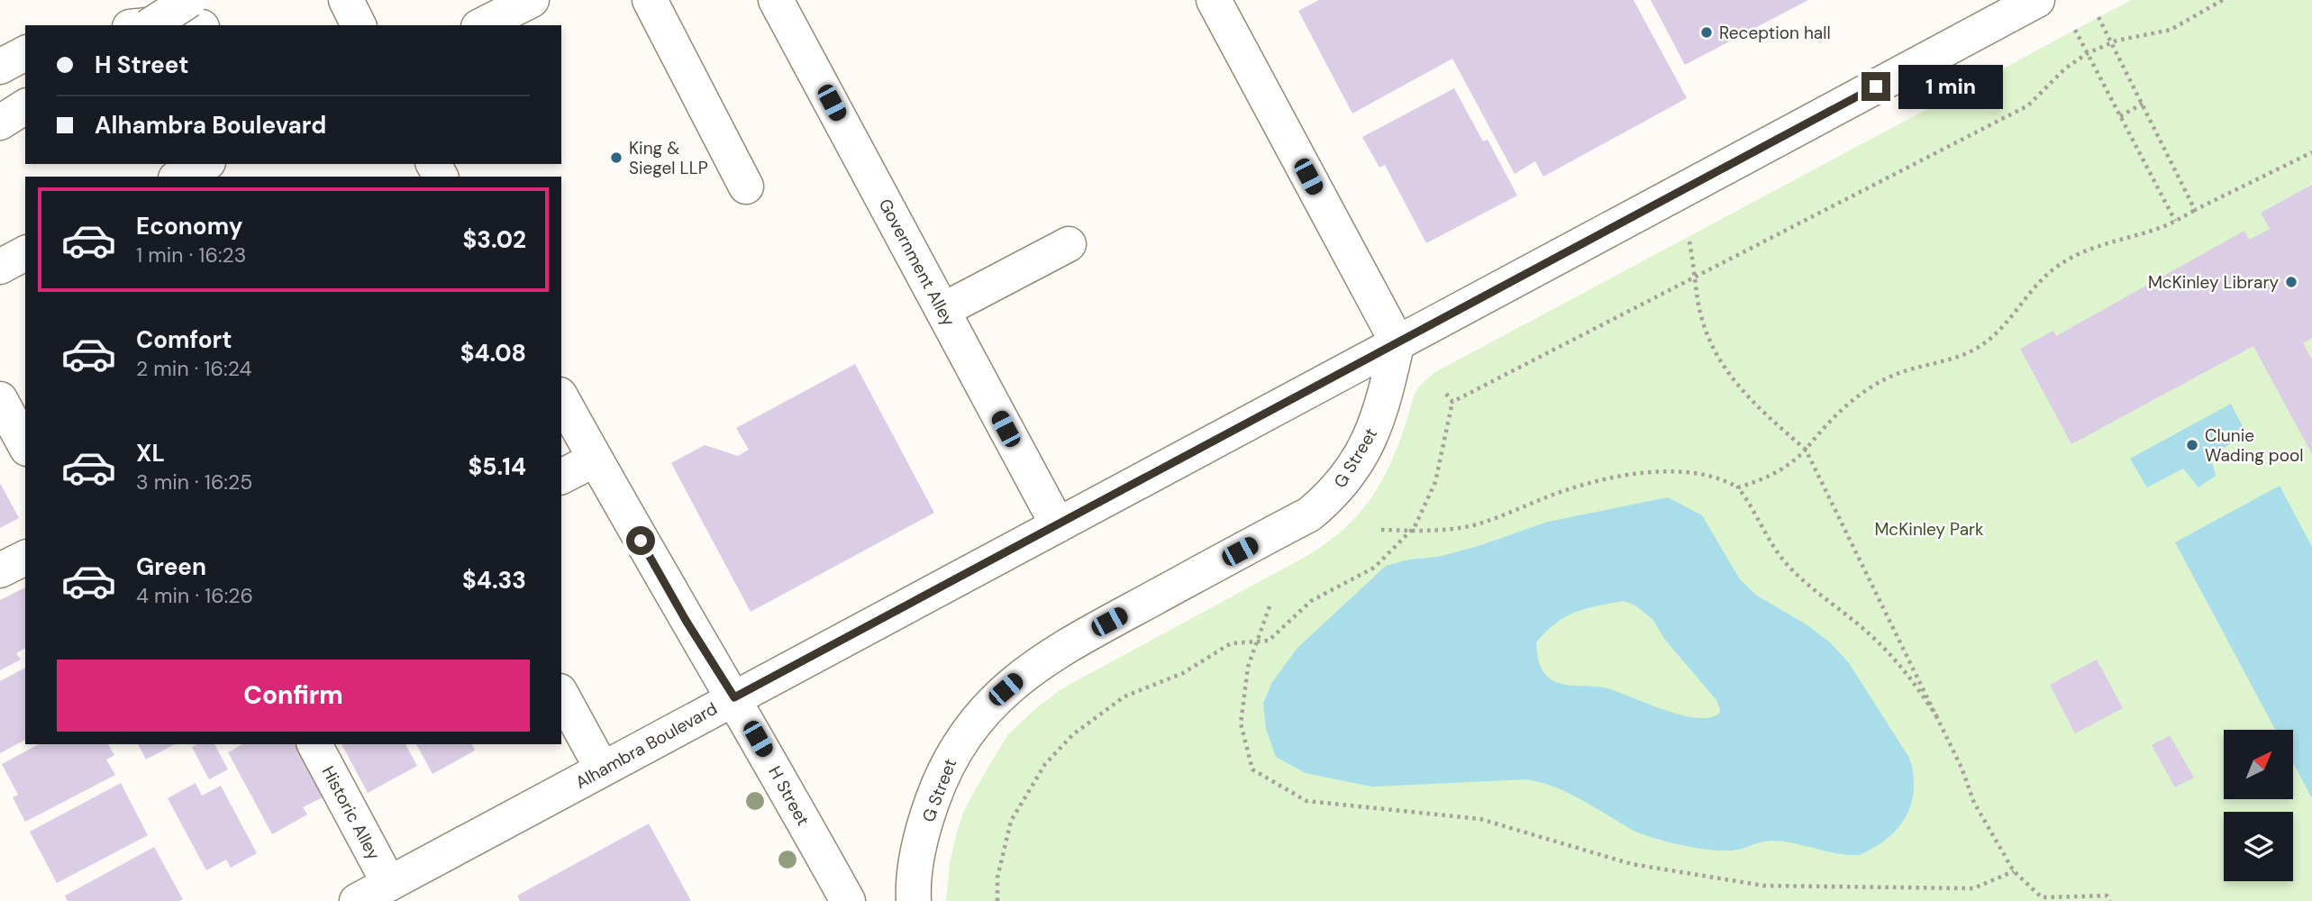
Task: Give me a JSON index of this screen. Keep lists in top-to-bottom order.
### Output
{
  "streets": {
    "main road": [
      "Government Alley",
      "G Street",
      "Alhambra Boulevard",
      "H Street",
      "Historic Alley"
    ]
  },
  "crossings": [
    ["Government Alley", "Alhambra Boulevard"],
    ["G Street", "Alhambra Boulevard"],
    ["Alhambra Boulevard", "H Street"],
    ["Alhambra Boulevard", "Historic Alley"]
  ],
  "parks": ["McKinley Park"],
  "places": [
    "Reception hall",
    "King & Siegel LLP",
    "McKinley Library",
    "Clunie Wading pool"
  ],
  "north": "top right",
  "page": {
    "banner": ["H Street", "Alhambra Boulevard"],
    "bubble": "1 min",
    "list": [
      {
        "name": "Economy",
        "note": "1 min · 16:23",
        "value": "$3.02"
      },
      {
        "name": "Comfort",
        "note": "2 min · 16:24",
        "value": "$4.08"
      },
      {
        "name": "XL",
        "note": "3 min · 16:25",
        "value": "$5.14"
      },
      {
        "name": "Green",
        "note": "4 min · 16:26",
        "value": "$4.33"
      }
    ],
    "buttons": "Confirm"
  }
}
